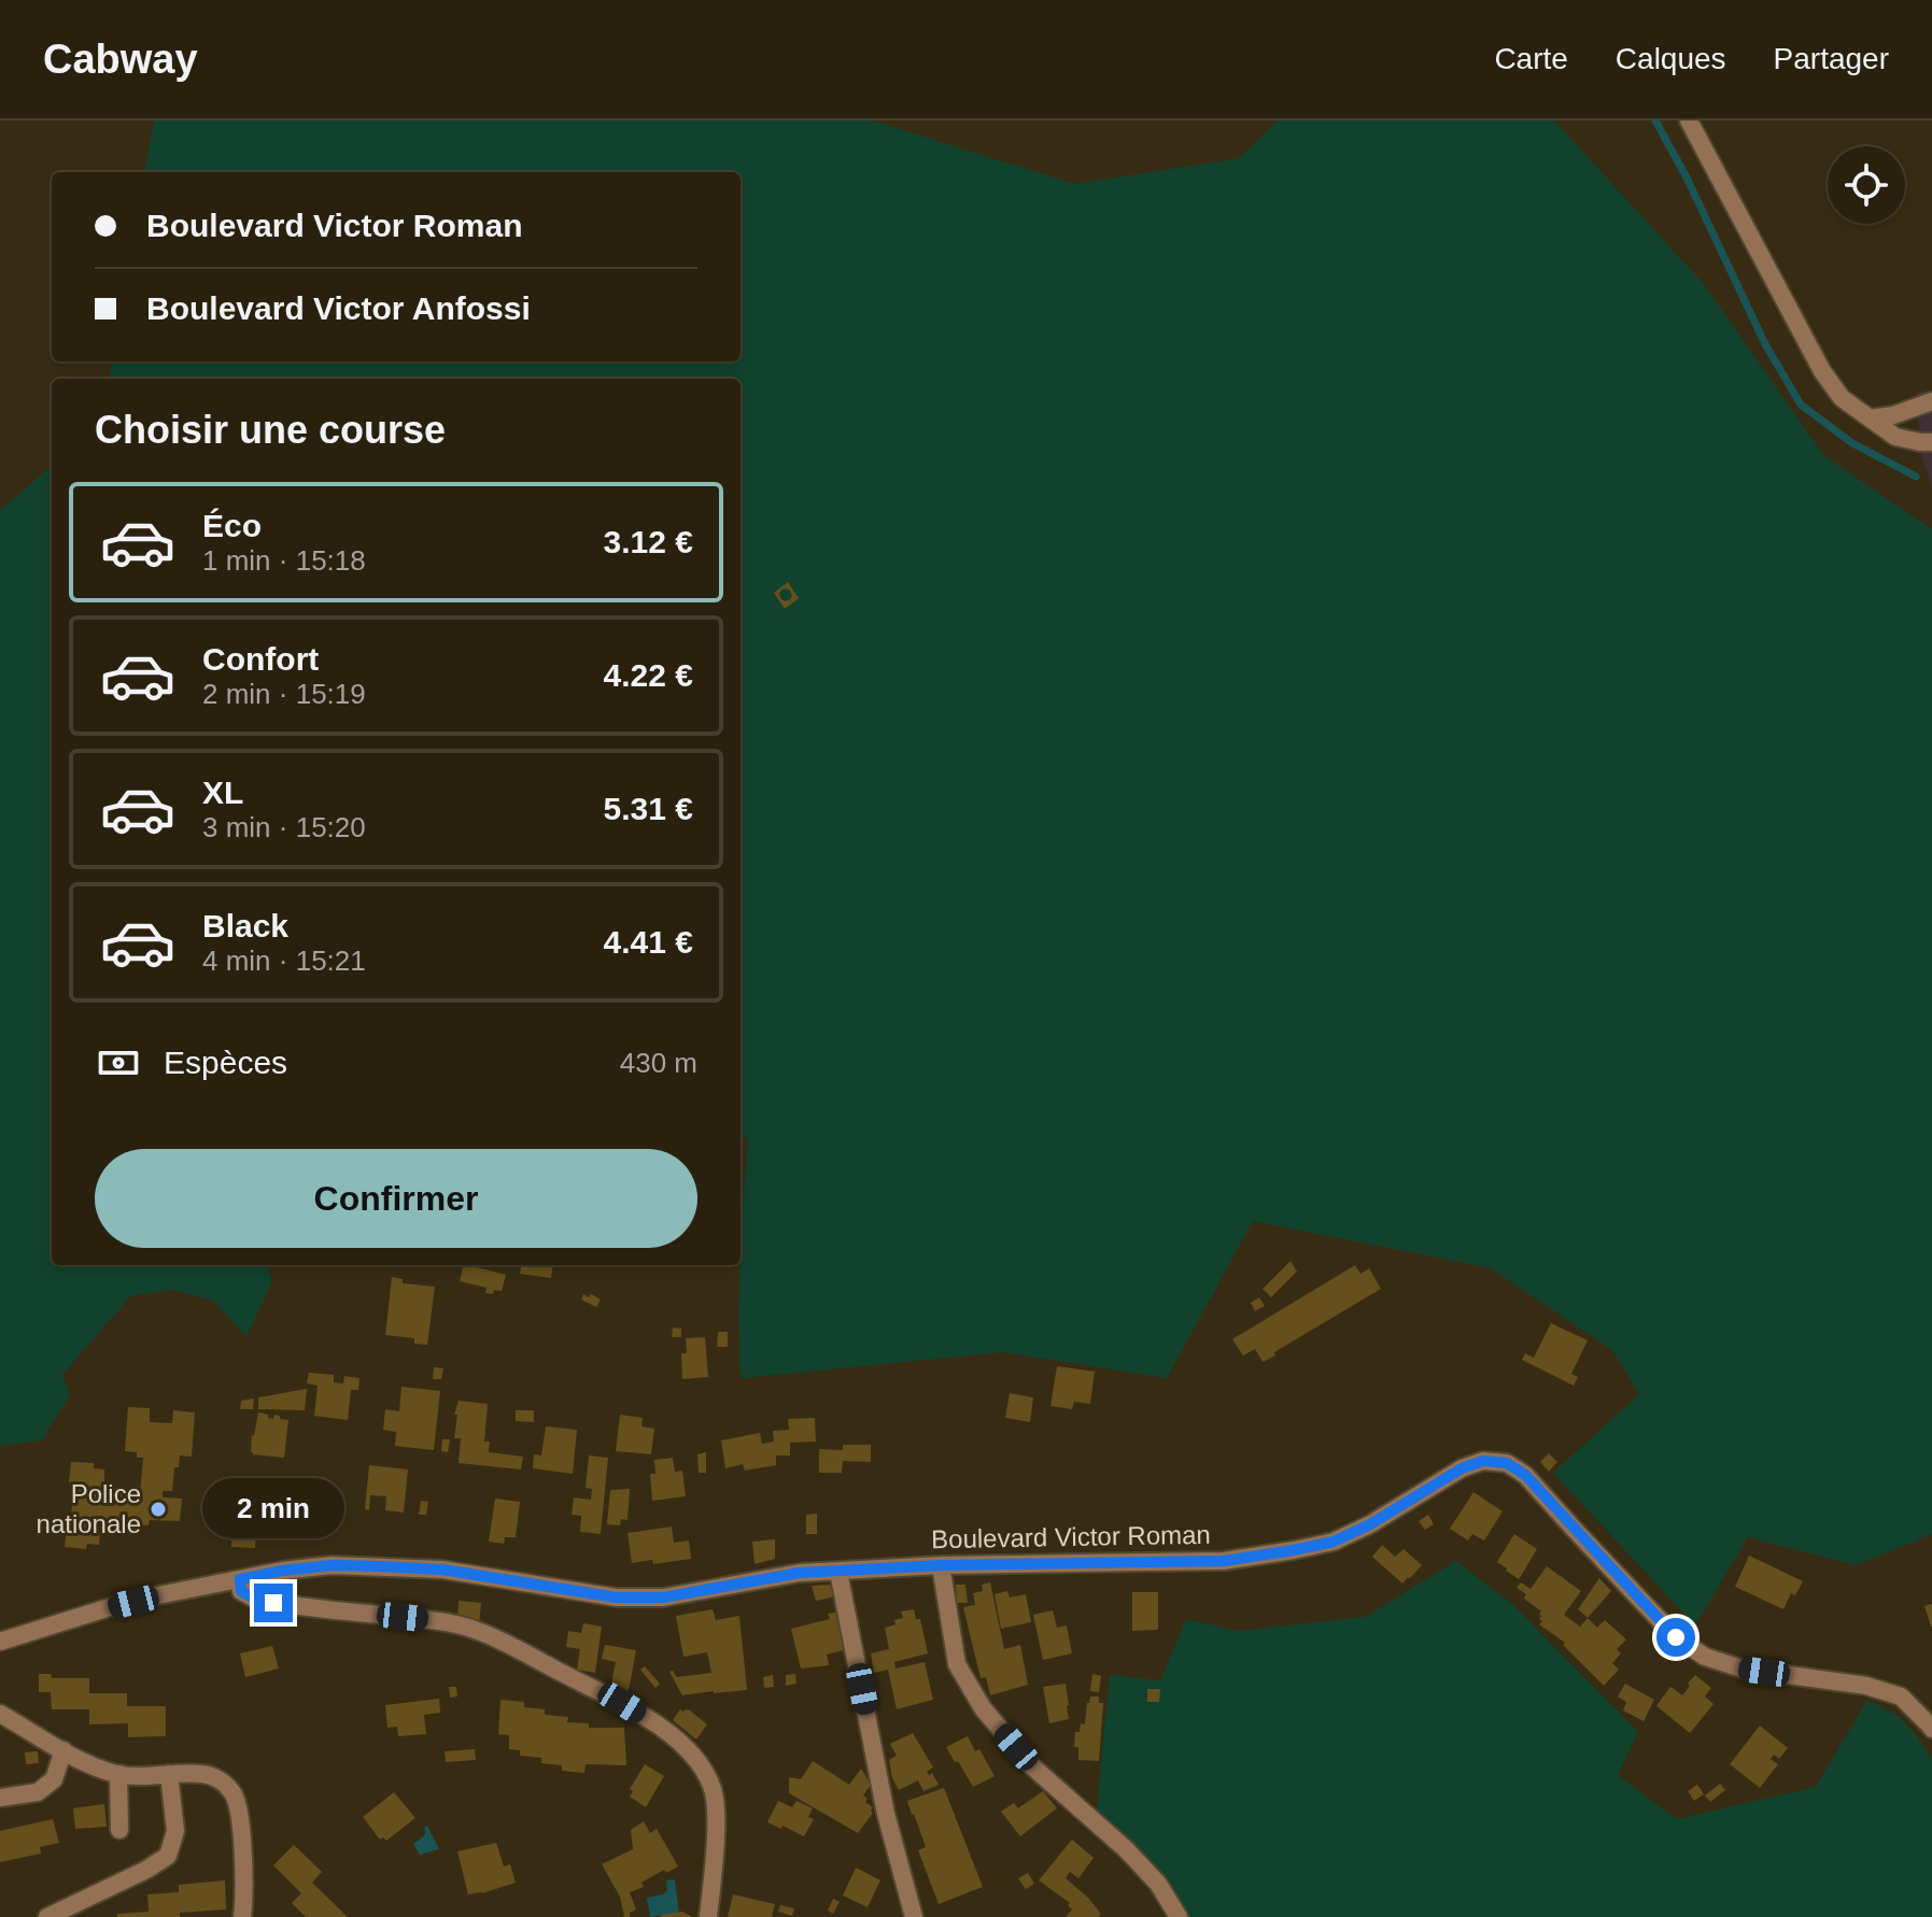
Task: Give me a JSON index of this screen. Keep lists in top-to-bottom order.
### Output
{
  "streets": {
    "street": ["Boulevard Victor Roman"]
  },
  "places": ["Police nationale"],
  "page": {
    "header": "Cabway",
    "nav": ["Carte", "Calques", "Partager"],
    "banner": ["Boulevard Victor Roman", "Boulevard Victor Anfossi"],
    "heading": "Choisir une course",
    "list": [
      {
        "name": "Éco",
        "note": "1 min · 15:18",
        "value": "3.12 €"
      },
      {
        "name": "Confort",
        "note": "2 min · 15:19",
        "value": "4.22 €"
      },
      {
        "name": "XL",
        "note": "3 min · 15:20",
        "value": "5.31 €"
      },
      {
        "name": "Black",
        "note": "4 min · 15:21",
        "value": "4.41 €"
      }
    ],
    "pay": ["Espèces", "430 m"],
    "buttons": "Confirmer",
    "bubble": "2 min"
  }
}
